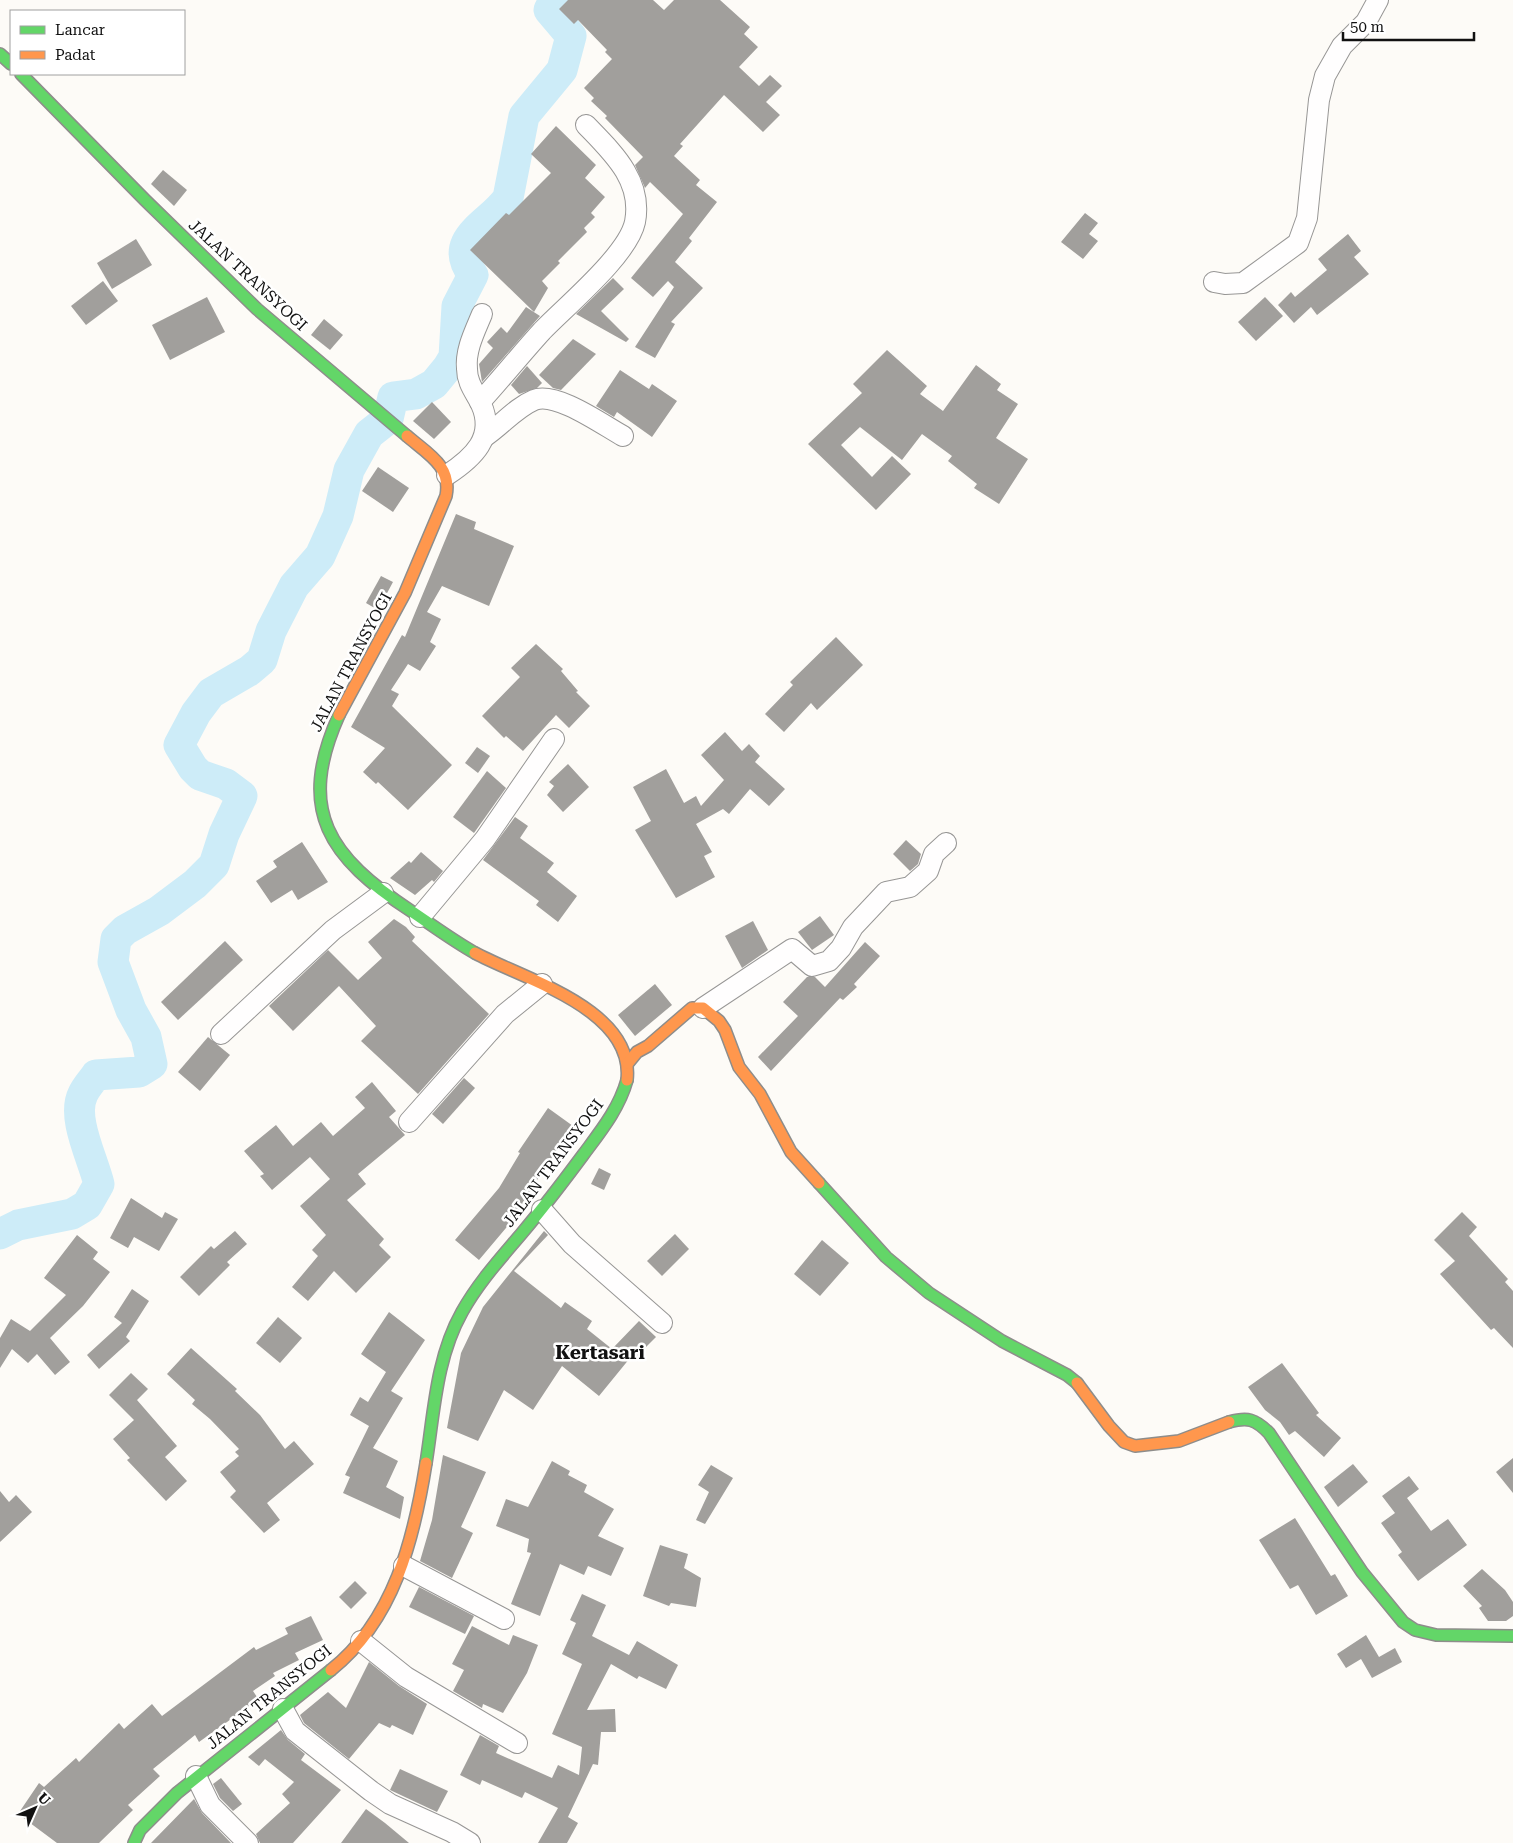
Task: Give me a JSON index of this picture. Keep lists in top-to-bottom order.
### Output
{
  "streets": {
    "main road": ["JALAN TRANSYOGI"]
  },
  "districts": ["Kertasari"],
  "legend": ["Lancar", "Padat"],
  "scale_bar": "50 m",
  "north": "top right"
}
